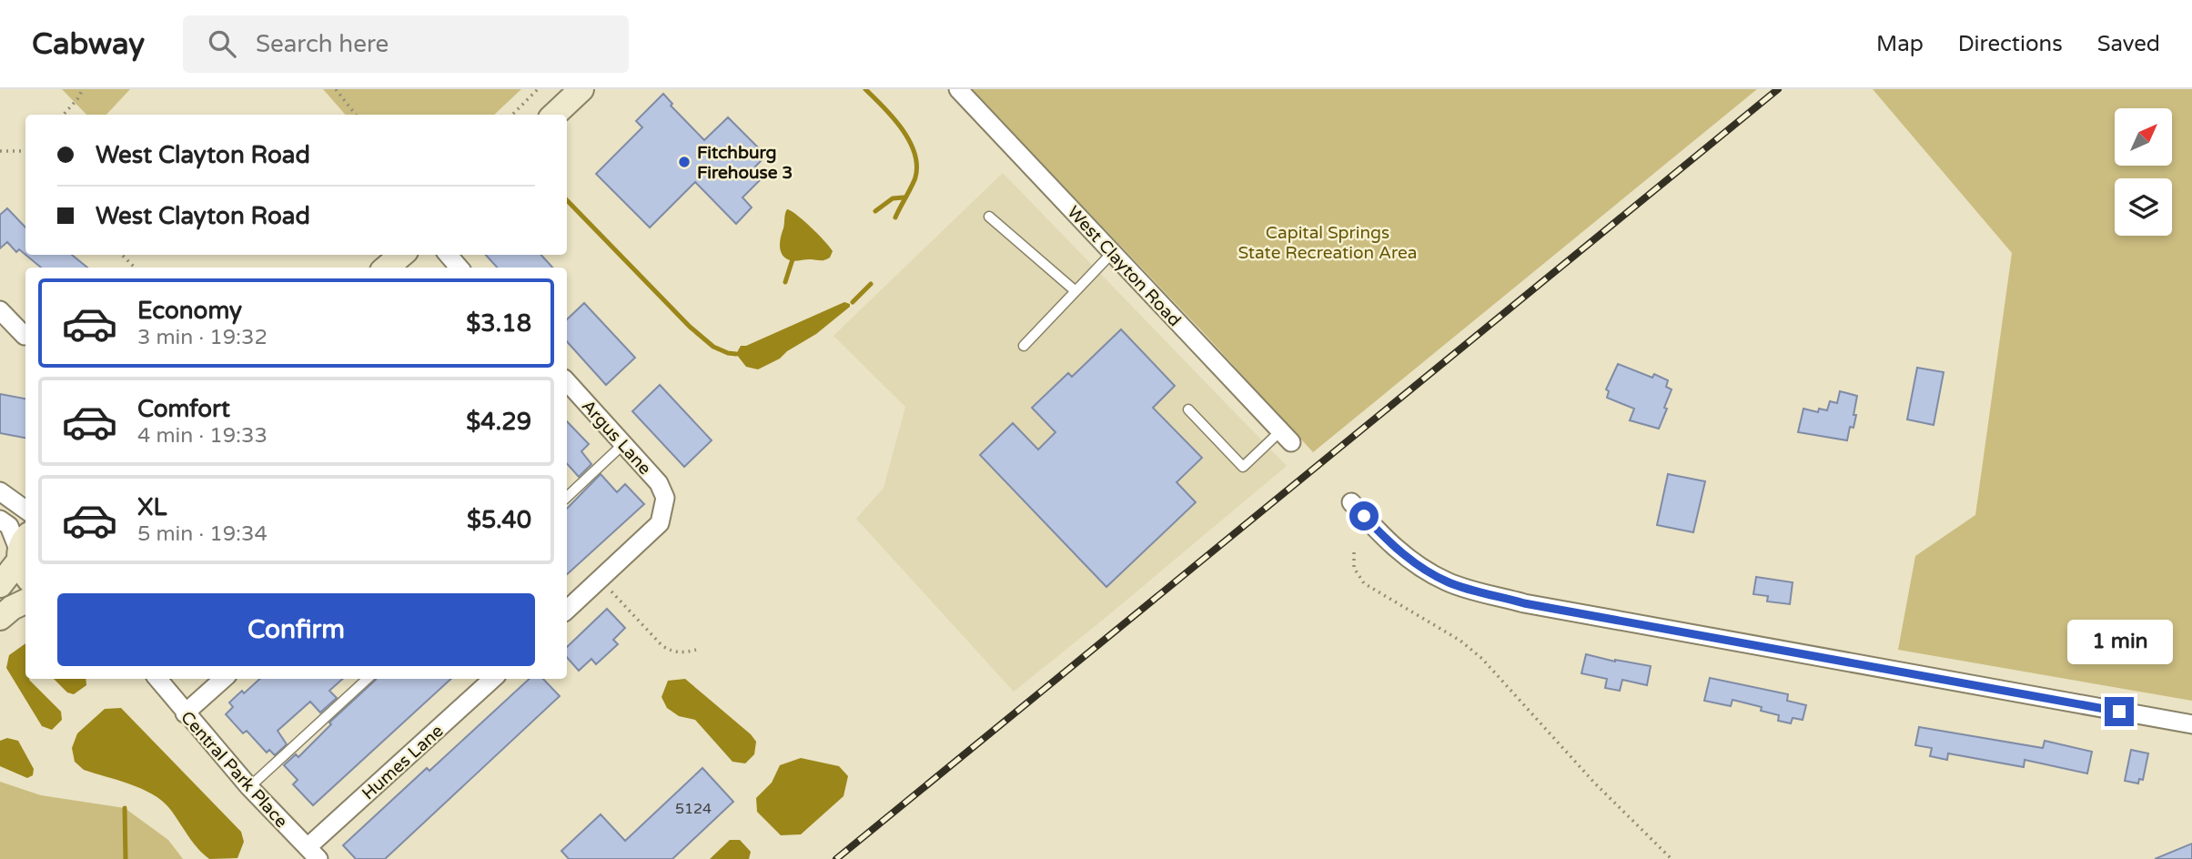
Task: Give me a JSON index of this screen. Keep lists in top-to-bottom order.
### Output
{
  "streets": {
    "street": [
      "West Clayton Road",
      "Argus Lane",
      "Humes Lane",
      "Central Park Place"
    ]
  },
  "crossings": [
    ["Humes Lane", "Central Park Place"]
  ],
  "parks": ["Capital Springs State Recreation Area"],
  "places": ["Fitchburg Firehouse 3"],
  "house_numbers": ["5124"],
  "north": "top right",
  "page": {
    "header": "Cabway",
    "search": "Search here",
    "nav": ["Map", "Directions", "Saved"],
    "banner": ["West Clayton Road", "West Clayton Road"],
    "list": [
      {
        "name": "Economy",
        "note": "3 min · 19:32",
        "value": "$3.18"
      },
      {
        "name": "Comfort",
        "note": "4 min · 19:33",
        "value": "$4.29"
      },
      {
        "name": "XL",
        "note": "5 min · 19:34",
        "value": "$5.40"
      }
    ],
    "buttons": "Confirm",
    "bubble": "1 min"
  }
}
